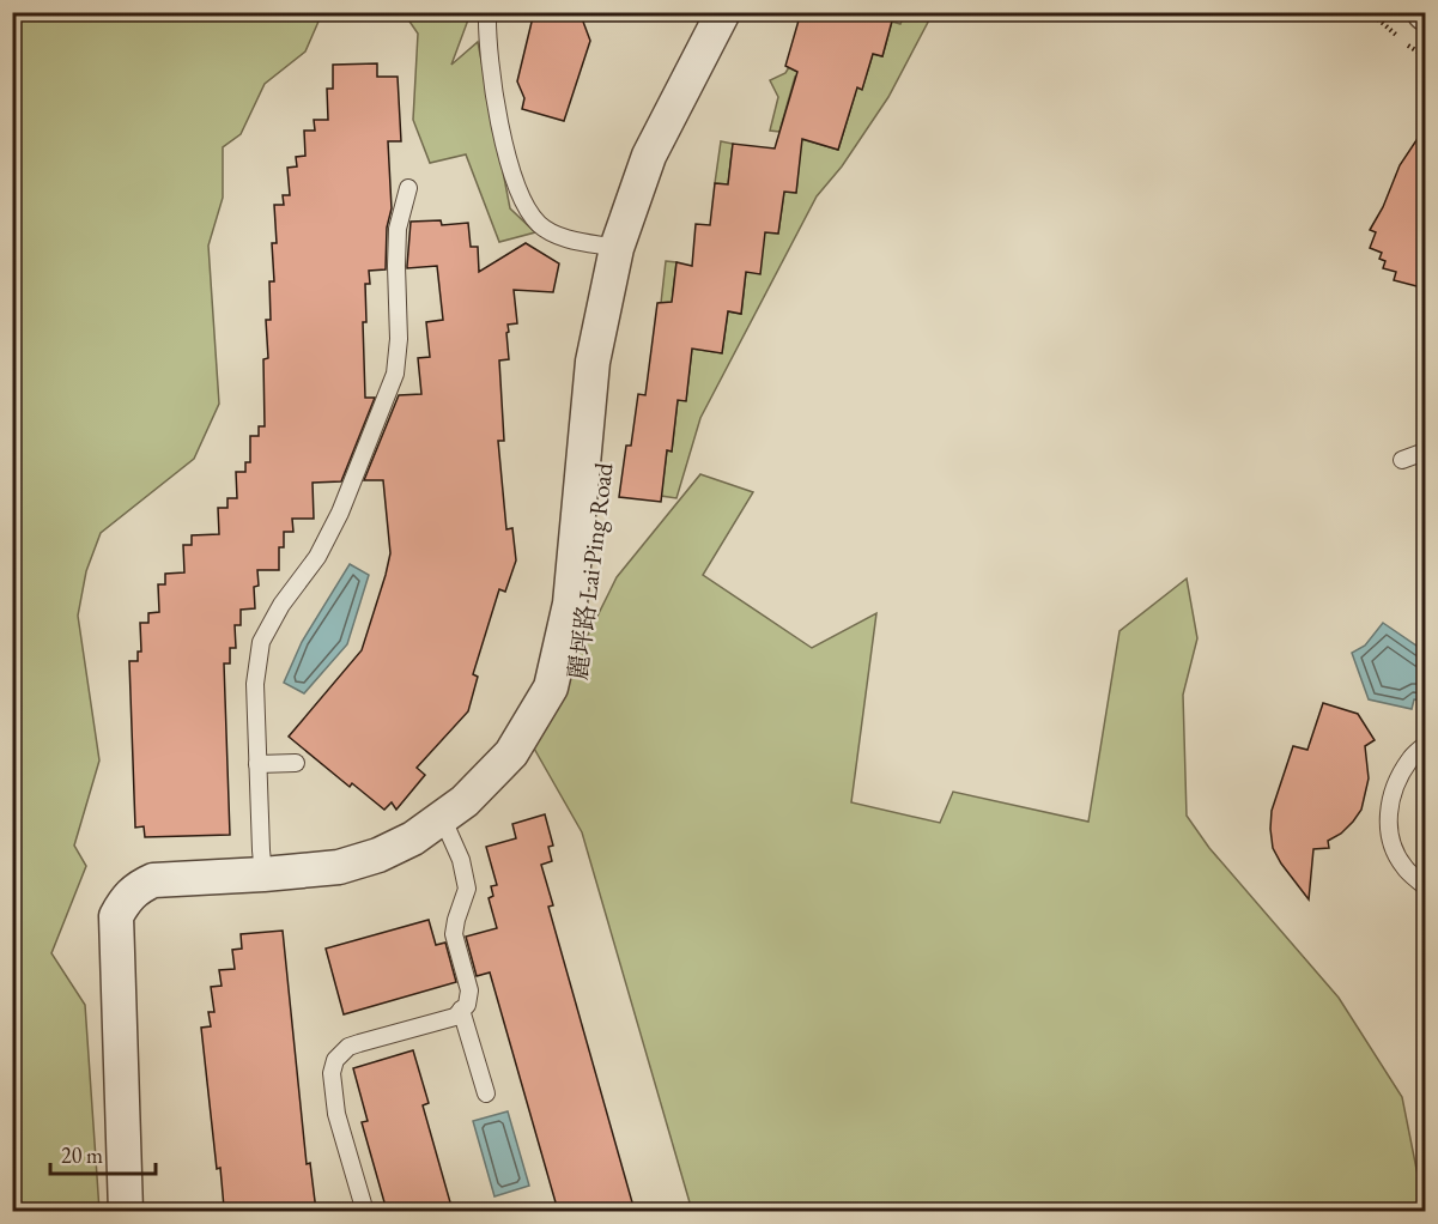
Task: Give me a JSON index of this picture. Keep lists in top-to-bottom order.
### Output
{
  "streets": {
    "street": ["麗坪路 Lai Ping Road"]
  },
  "scale_bar": "20 m"
}
